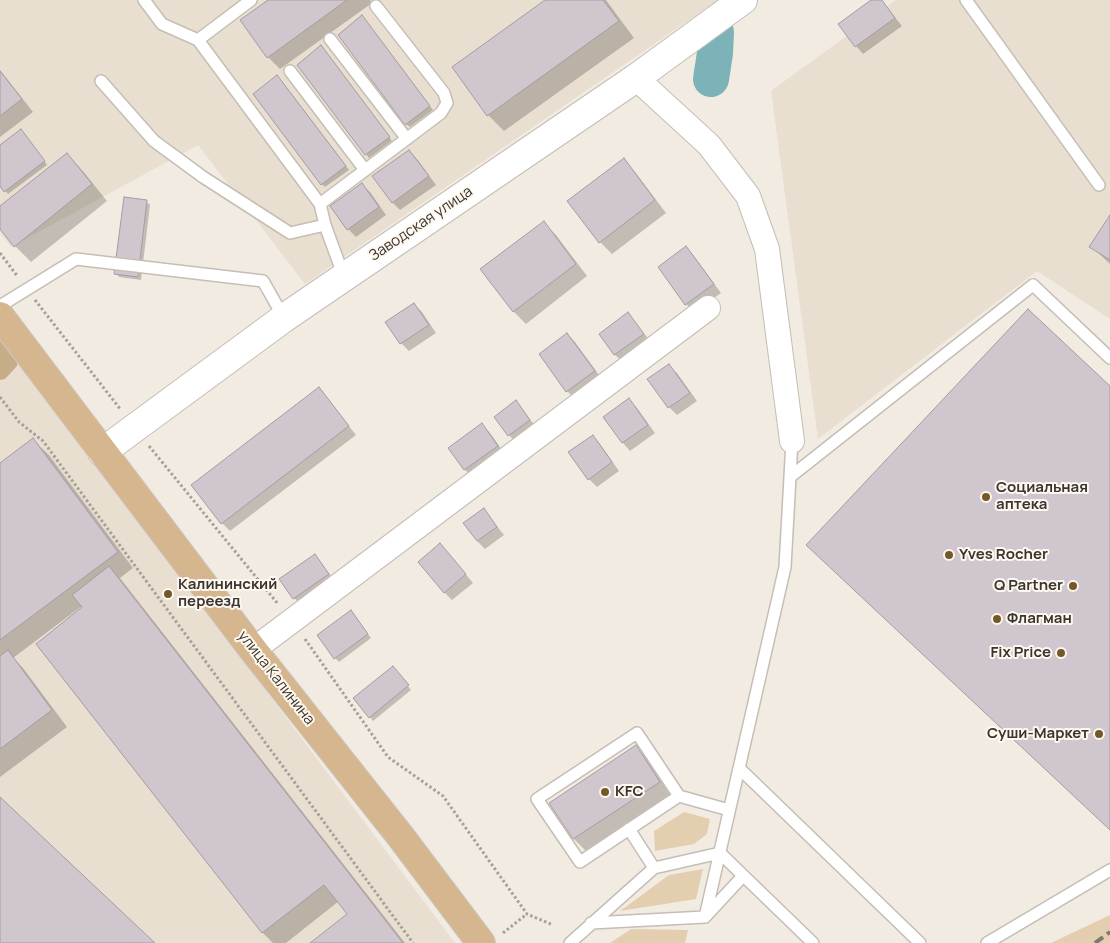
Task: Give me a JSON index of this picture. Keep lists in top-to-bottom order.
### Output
{
  "streets": {
    "main road": ["улица Калинина"],
    "street": ["Заводская улица"]
  },
  "crossings": [
    ["Заводская улица", "улица Калинина"]
  ],
  "places": [
    "Социальная аптека",
    "Yves Rocher",
    "Q Partner",
    "Калининский переезд",
    "Флагман",
    "Fix Price",
    "Суши-Маркет",
    "KFC"
  ]
}
